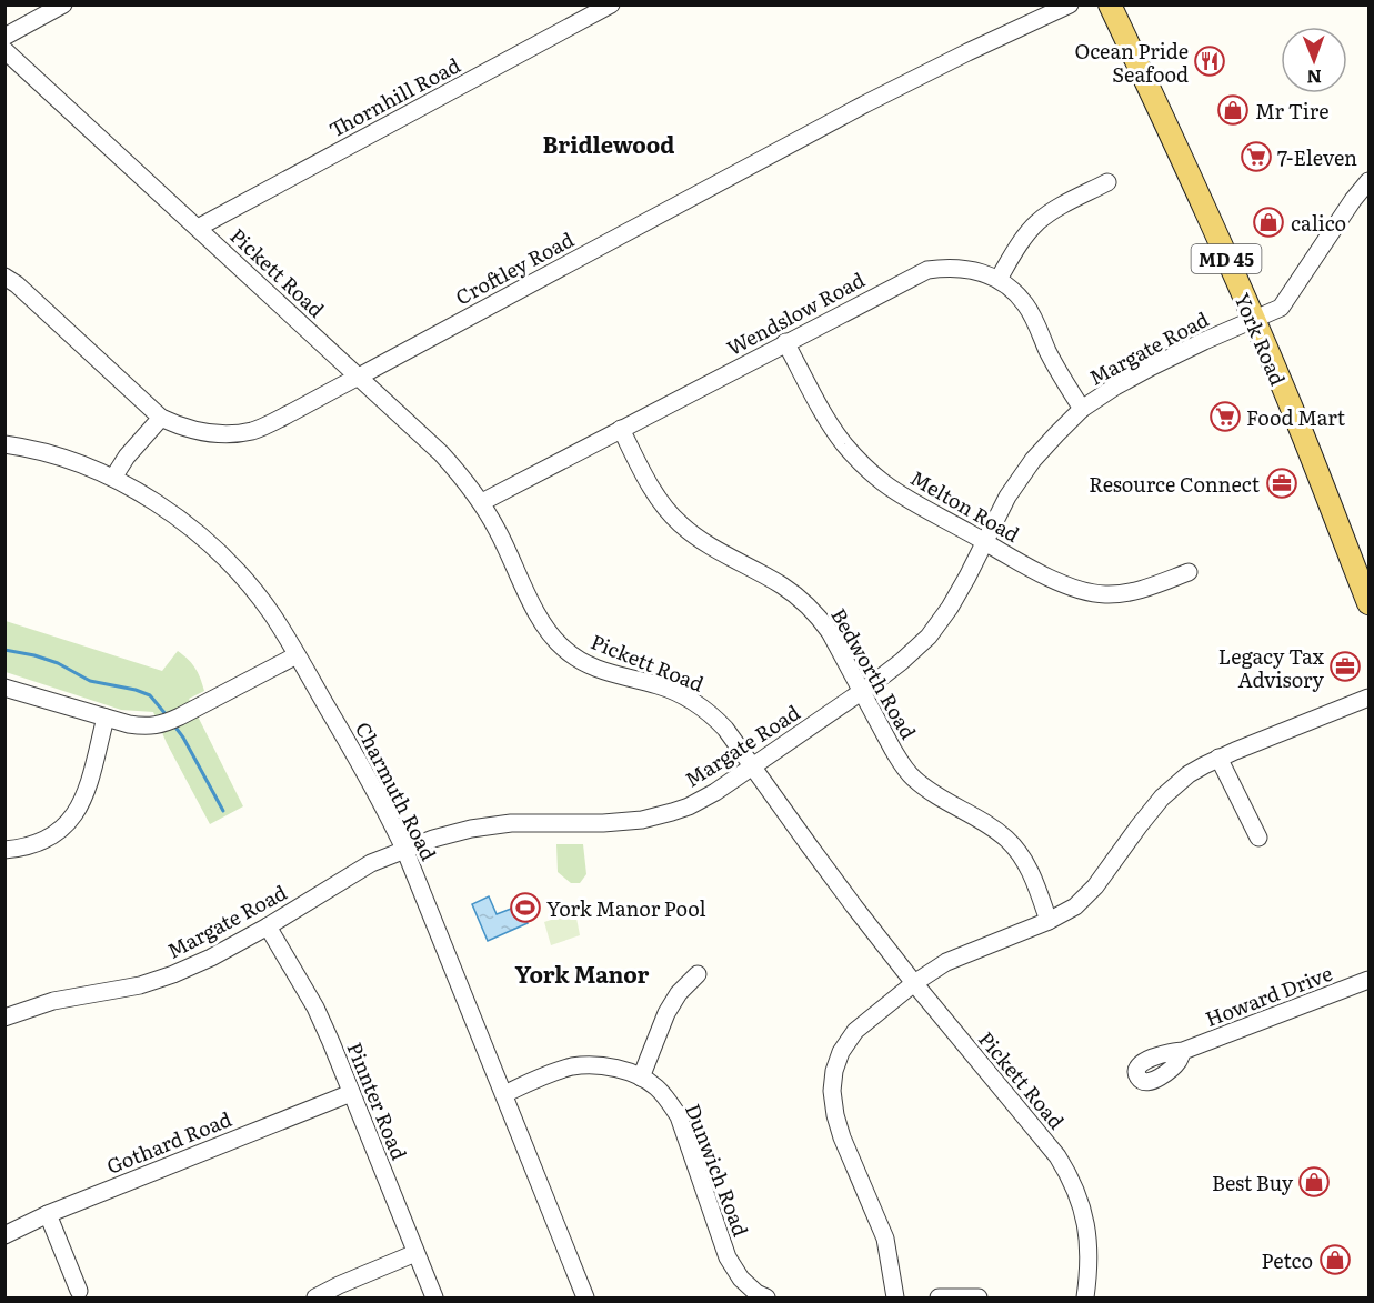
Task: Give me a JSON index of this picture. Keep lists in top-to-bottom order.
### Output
{
  "streets": {
    "main road": ["MD 45", "York Road"],
    "street": [
      "Thornhill Road",
      "Croftley Road",
      "Pickett Road",
      "Wendslow Road",
      "Margate Road",
      "Melton Road",
      "Bedworth Road",
      "Charmuth Road",
      "Howard Drive",
      "Pinnter Road",
      "Gothard Road",
      "Dunwich Road"
    ]
  },
  "crossings": [
    ["Thornhill Road", "Pickett Road"],
    ["Croftley Road", "Pickett Road"],
    ["Pickett Road", "Wendslow Road"],
    ["Pickett Road", "Margate Road"],
    ["Wendslow Road", "Margate Road"],
    ["Wendslow Road", "Melton Road"],
    ["Wendslow Road", "Bedworth Road"],
    ["York Road", "Margate Road"],
    ["Margate Road", "Melton Road"],
    ["Margate Road", "Bedworth Road"],
    ["Margate Road", "Charmuth Road"],
    ["Margate Road", "Pinnter Road"],
    ["Charmuth Road", "Dunwich Road"],
    ["Pinnter Road", "Gothard Road"]
  ],
  "districts": ["Bridlewood", "York Manor"],
  "places": {
    "restaurant": ["Ocean Pride Seafood"],
    "shop": [
      "Mr Tire",
      "calico",
      "Best Buy",
      "Petco"
    ],
    "supermarket": ["7-Eleven", "Food Mart"],
    "office": ["Resource Connect", "Legacy Tax Advisory"],
    "sports": ["York Manor Pool"]
  },
  "north": "bottom"
}
